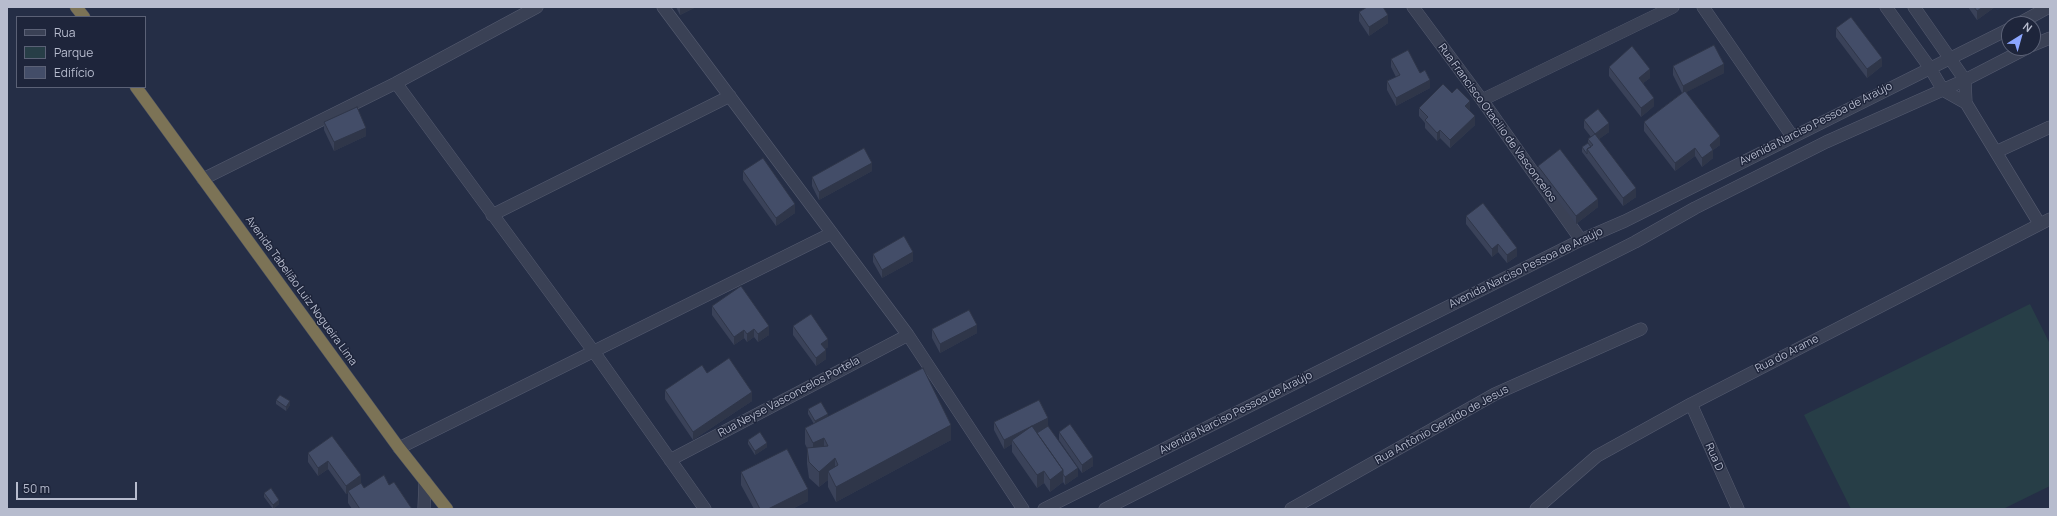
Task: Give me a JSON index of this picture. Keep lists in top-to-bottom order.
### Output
{
  "streets": {
    "highway": ["Avenida Tabelião Luiz Nogueira Lima"],
    "street": [
      "Rua Francisco Otacilio de Vasconcelos",
      "Avenida Narciso Pessoa de Araújo",
      "Rua do Arame",
      "Rua Neyse Vasconcelos Portela",
      "Rua Antônio Geraldo de Jesus",
      "Rua D"
    ]
  },
  "crossings": [
    ["Rua Francisco Otacilio de Vasconcelos", "Avenida Narciso Pessoa de Araújo"],
    ["Rua do Arame", "Rua D"]
  ],
  "legend": ["Rua", "Parque", "Edifício"],
  "scale_bar": "50 m",
  "north": "top right"
}
